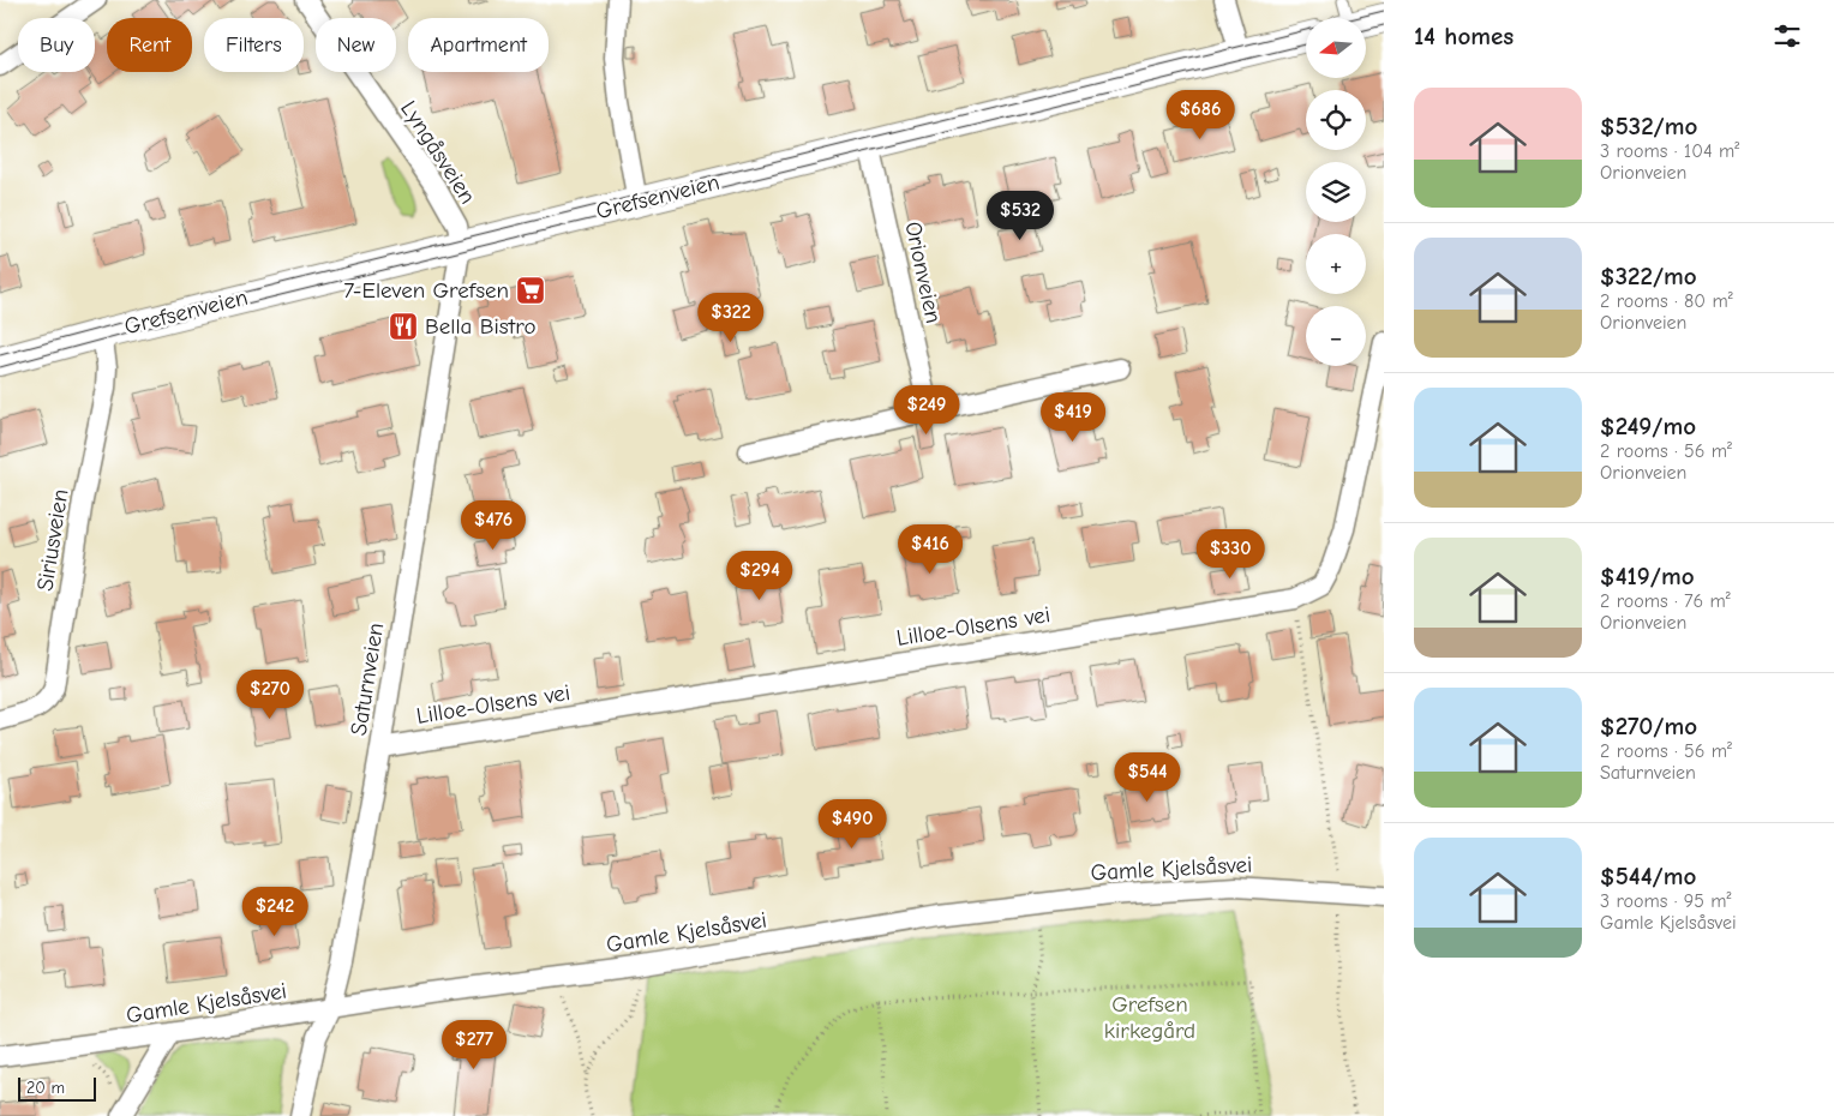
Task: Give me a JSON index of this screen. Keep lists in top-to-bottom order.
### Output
{
  "streets": {
    "main road": ["Grefsenveien"],
    "street": [
      "Lyngåsveien",
      "Orionveien",
      "Siriusveien",
      "Lilloe-Olsens vei",
      "Saturnveien",
      "Gamle Kjelsåsvei"
    ]
  },
  "crossings": [
    ["Lyngåsveien", "Grefsenveien"],
    ["Lyngåsveien", "Saturnveien"],
    ["Grefsenveien", "Orionveien"],
    ["Grefsenveien", "Siriusveien"],
    ["Grefsenveien", "Saturnveien"],
    ["Lilloe-Olsens vei", "Saturnveien"],
    ["Saturnveien", "Gamle Kjelsåsvei"]
  ],
  "parks": ["Grefsen kirkegård"],
  "places": {
    "supermarket": ["7-Eleven Grefsen"],
    "restaurant": ["Bella Bistro"]
  },
  "scale_bar": "20 m",
  "north": "left",
  "page": {
    "heading": "14 homes",
    "map_buttons": ["+", "−"],
    "chip": [
      "Buy",
      "Rent",
      "Filters",
      "New",
      "Apartment"
    ],
    "list": [
      {
        "name": "$532/mo",
        "note": "3 rooms · 104 m² · Orionveien"
      },
      {
        "name": "$322/mo",
        "note": "2 rooms · 80 m² · Orionveien"
      },
      {
        "name": "$249/mo",
        "note": "2 rooms · 56 m² · Orionveien"
      },
      {
        "name": "$419/mo",
        "note": "2 rooms · 76 m² · Orionveien"
      },
      {
        "name": "$270/mo",
        "note": "2 rooms · 56 m² · Saturnveien"
      },
      {
        "name": "$544/mo",
        "note": "3 rooms · 95 m² · Gamle Kjelsåsvei"
      }
    ],
    "price": [
      "$686",
      "$532",
      "$322",
      "$249",
      "$419",
      "$476",
      "$416",
      "$330",
      "$294",
      "$270",
      "$544",
      "$490",
      "$242",
      "$277"
    ],
    "scale": "20 m"
  }
}
